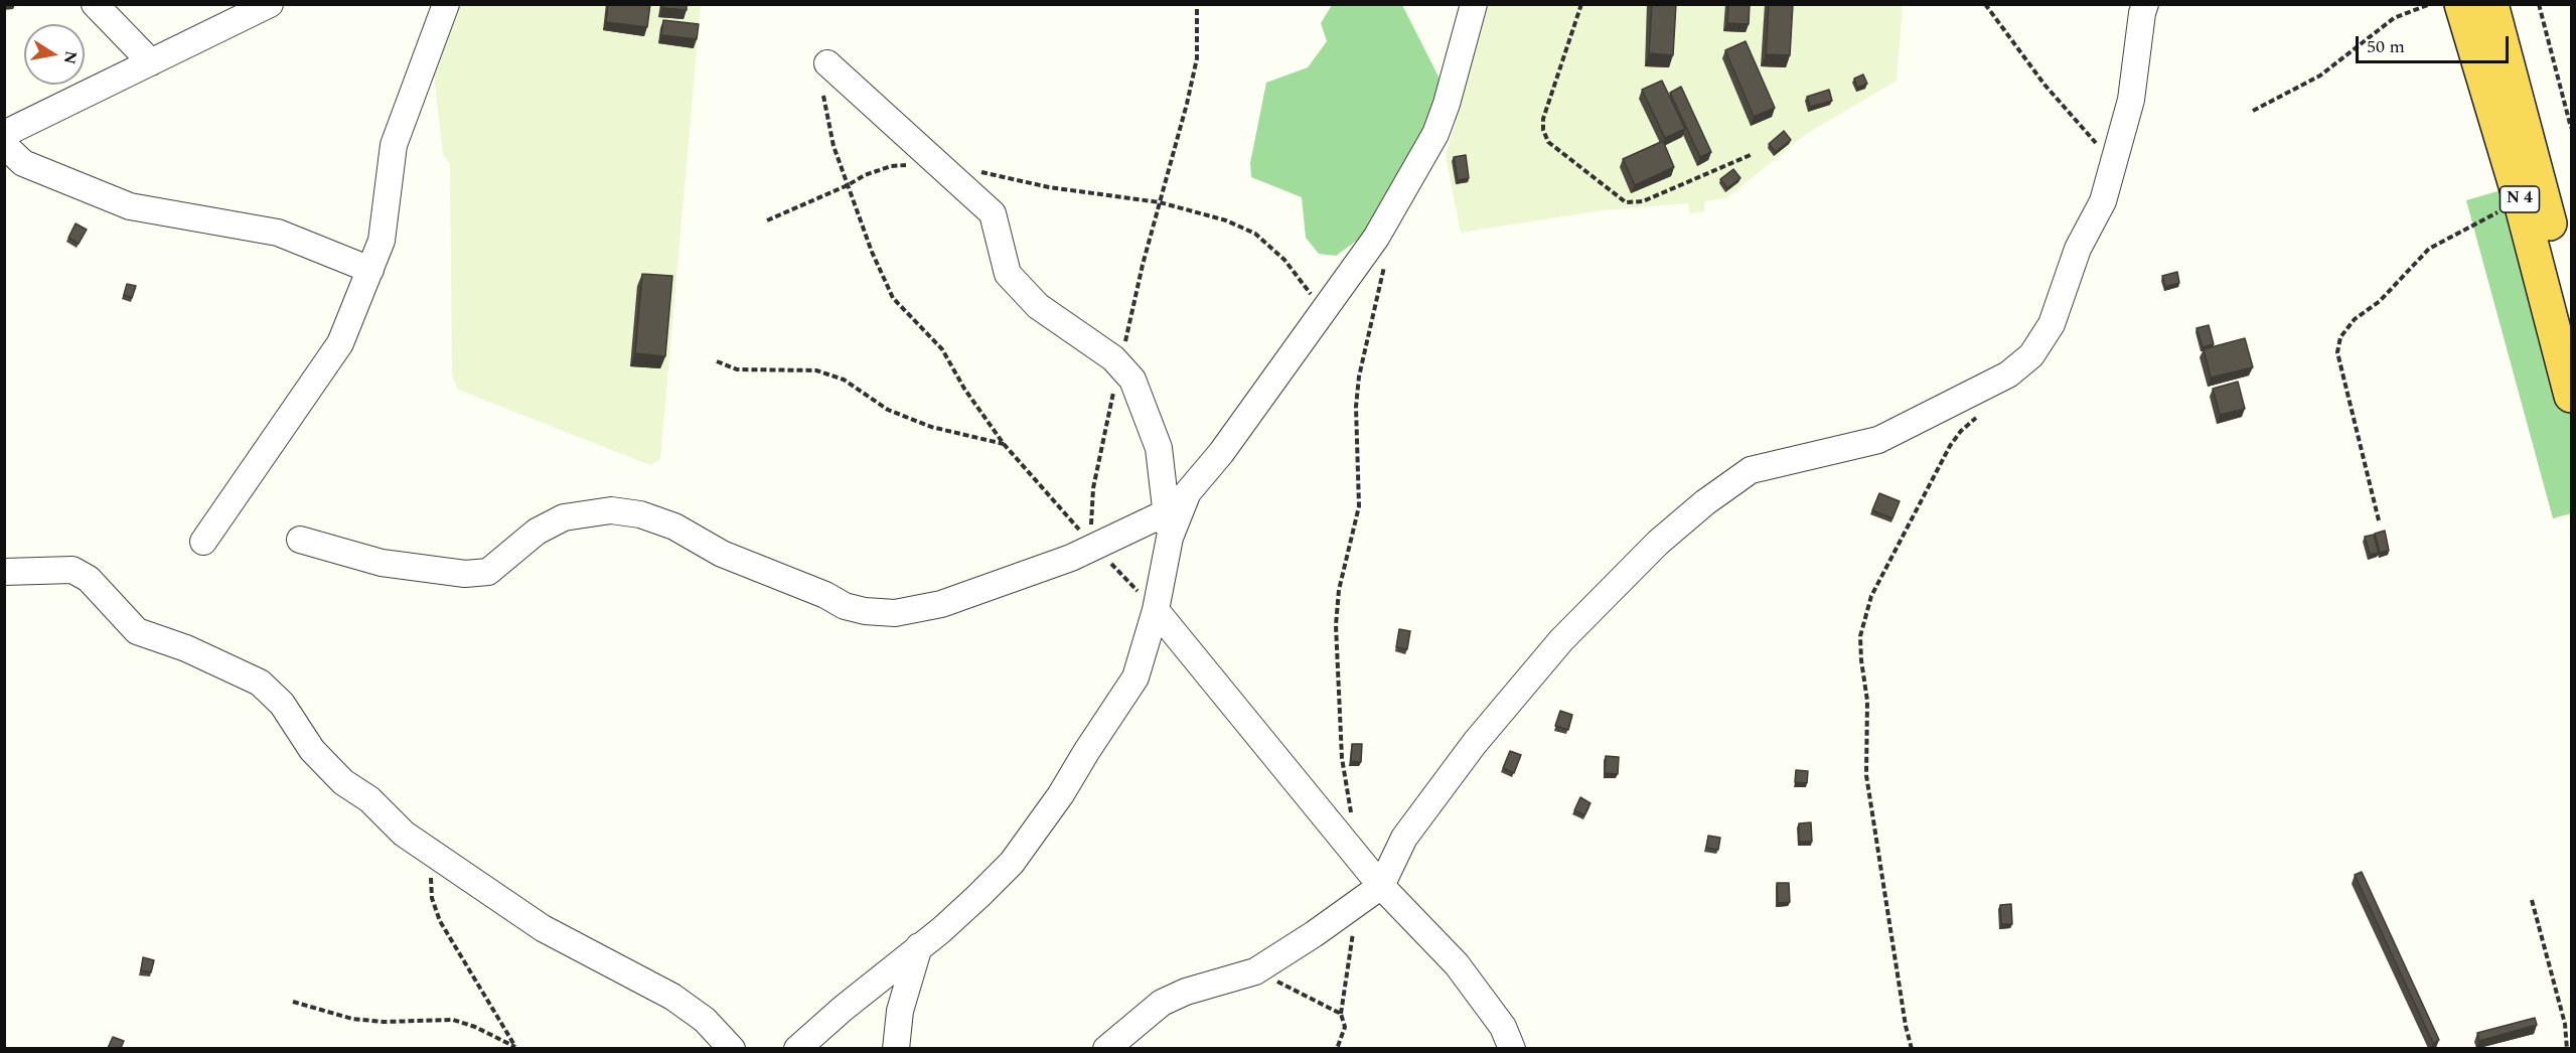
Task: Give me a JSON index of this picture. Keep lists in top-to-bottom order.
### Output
{
  "streets": {
    "highway": ["N 4"]
  },
  "scale_bar": "50 m",
  "north": "right"
}
